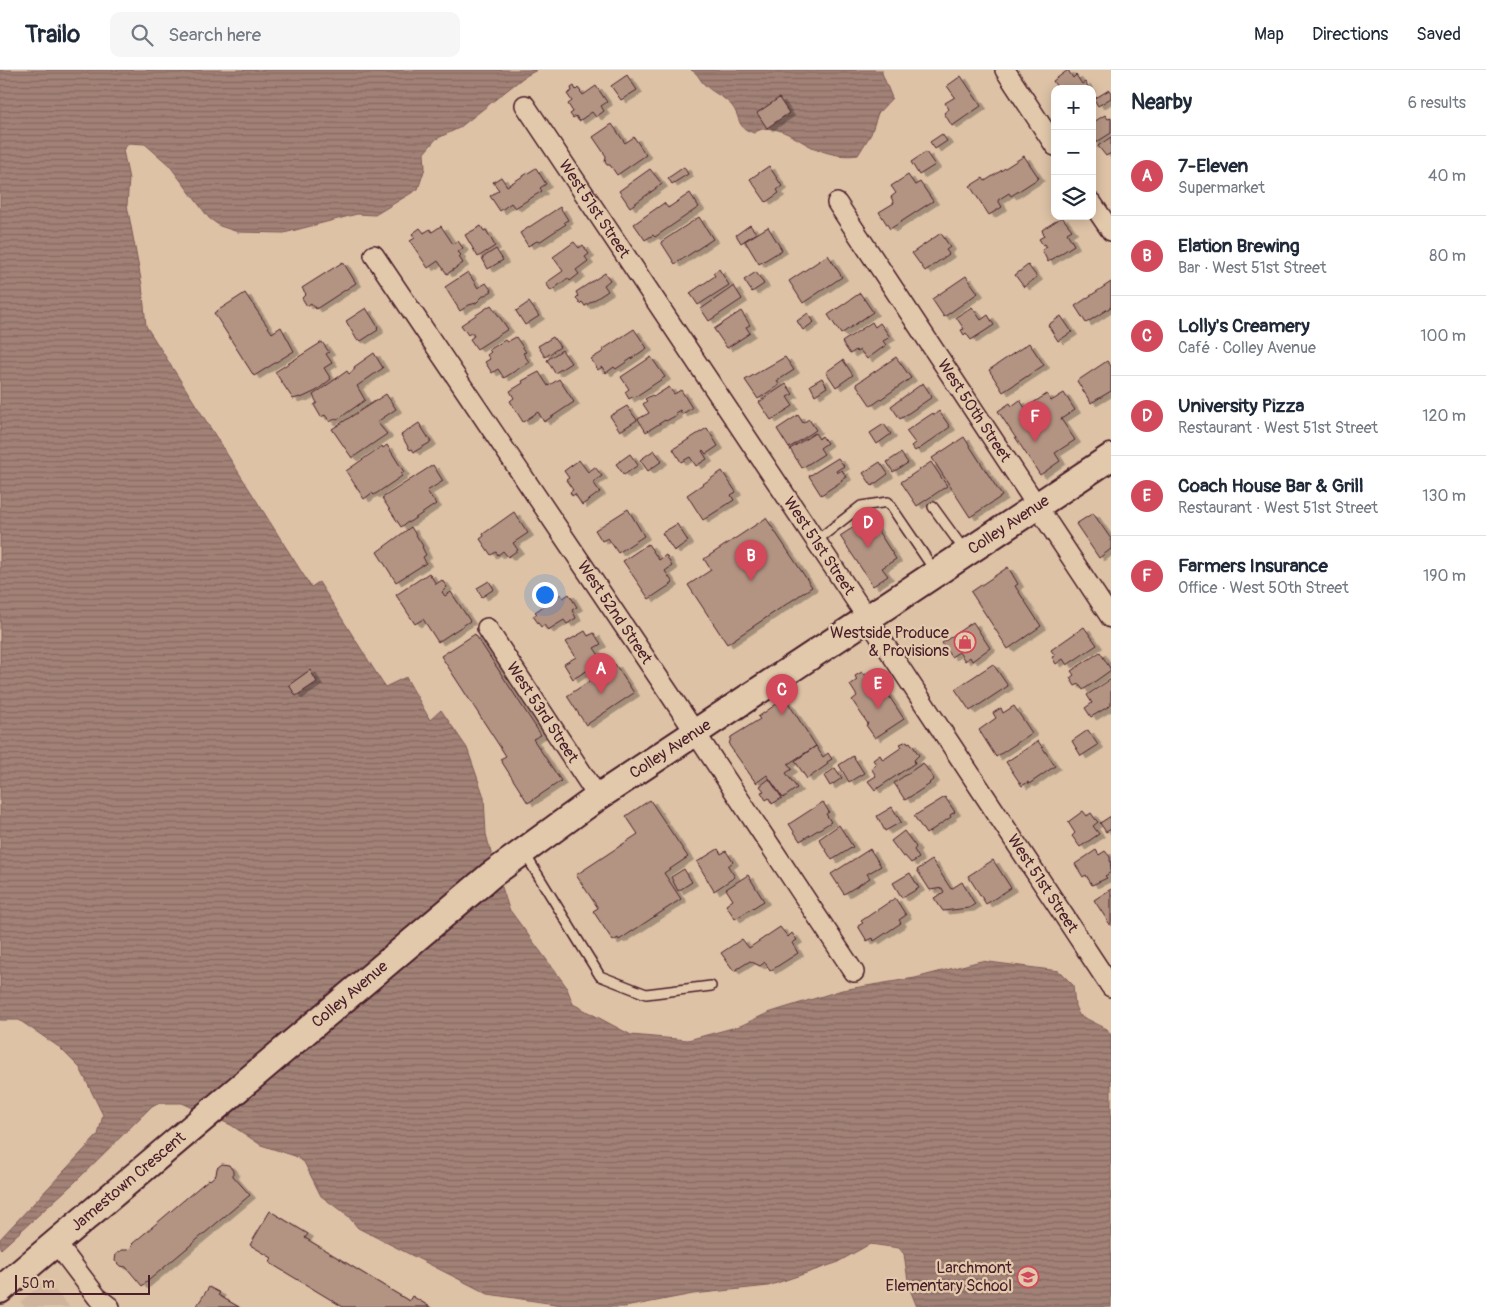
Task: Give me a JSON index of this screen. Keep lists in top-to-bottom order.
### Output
{
  "streets": {
    "main road": ["Colley Avenue", "Jamestown Crescent"],
    "street": [
      "West 51st Street",
      "West 50th Street",
      "West 52nd Street",
      "West 53rd Street"
    ]
  },
  "crossings": [
    ["West 51st Street", "Colley Avenue"],
    ["West 50th Street", "Colley Avenue"],
    ["Colley Avenue", "West 52nd Street"],
    ["Colley Avenue", "West 53rd Street"],
    ["Colley Avenue", "Jamestown Crescent"]
  ],
  "places": {
    "shop": ["Westside Produce & Provisions"],
    "school or university": ["Larchmont Elementary School"]
  },
  "scale_bar": "50 m",
  "page": {
    "header": "Trailo",
    "search": "Search here",
    "nav": ["Map", "Directions", "Saved"],
    "heading": ["Nearby", "6 results"],
    "map_buttons": ["+", "−"],
    "list": [
      {
        "mark": "A",
        "name": "7-Eleven",
        "note": "Supermarket",
        "value": "40 m"
      },
      {
        "mark": "B",
        "name": "Elation Brewing",
        "note": "Bar · West 51st Street",
        "value": "80 m"
      },
      {
        "mark": "C",
        "name": "Lolly's Creamery",
        "note": "Café · Colley Avenue",
        "value": "100 m"
      },
      {
        "mark": "D",
        "name": "University Pizza",
        "note": "Restaurant · West 51st Street",
        "value": "120 m"
      },
      {
        "mark": "E",
        "name": "Coach House Bar & Grill",
        "note": "Restaurant · West 51st Street",
        "value": "130 m"
      },
      {
        "mark": "F",
        "name": "Farmers Insurance",
        "note": "Office · West 50th Street",
        "value": "190 m"
      }
    ],
    "pins": [
      "F",
      "D",
      "B",
      "A",
      "E",
      "C"
    ],
    "scale": "50 m"
  }
}
